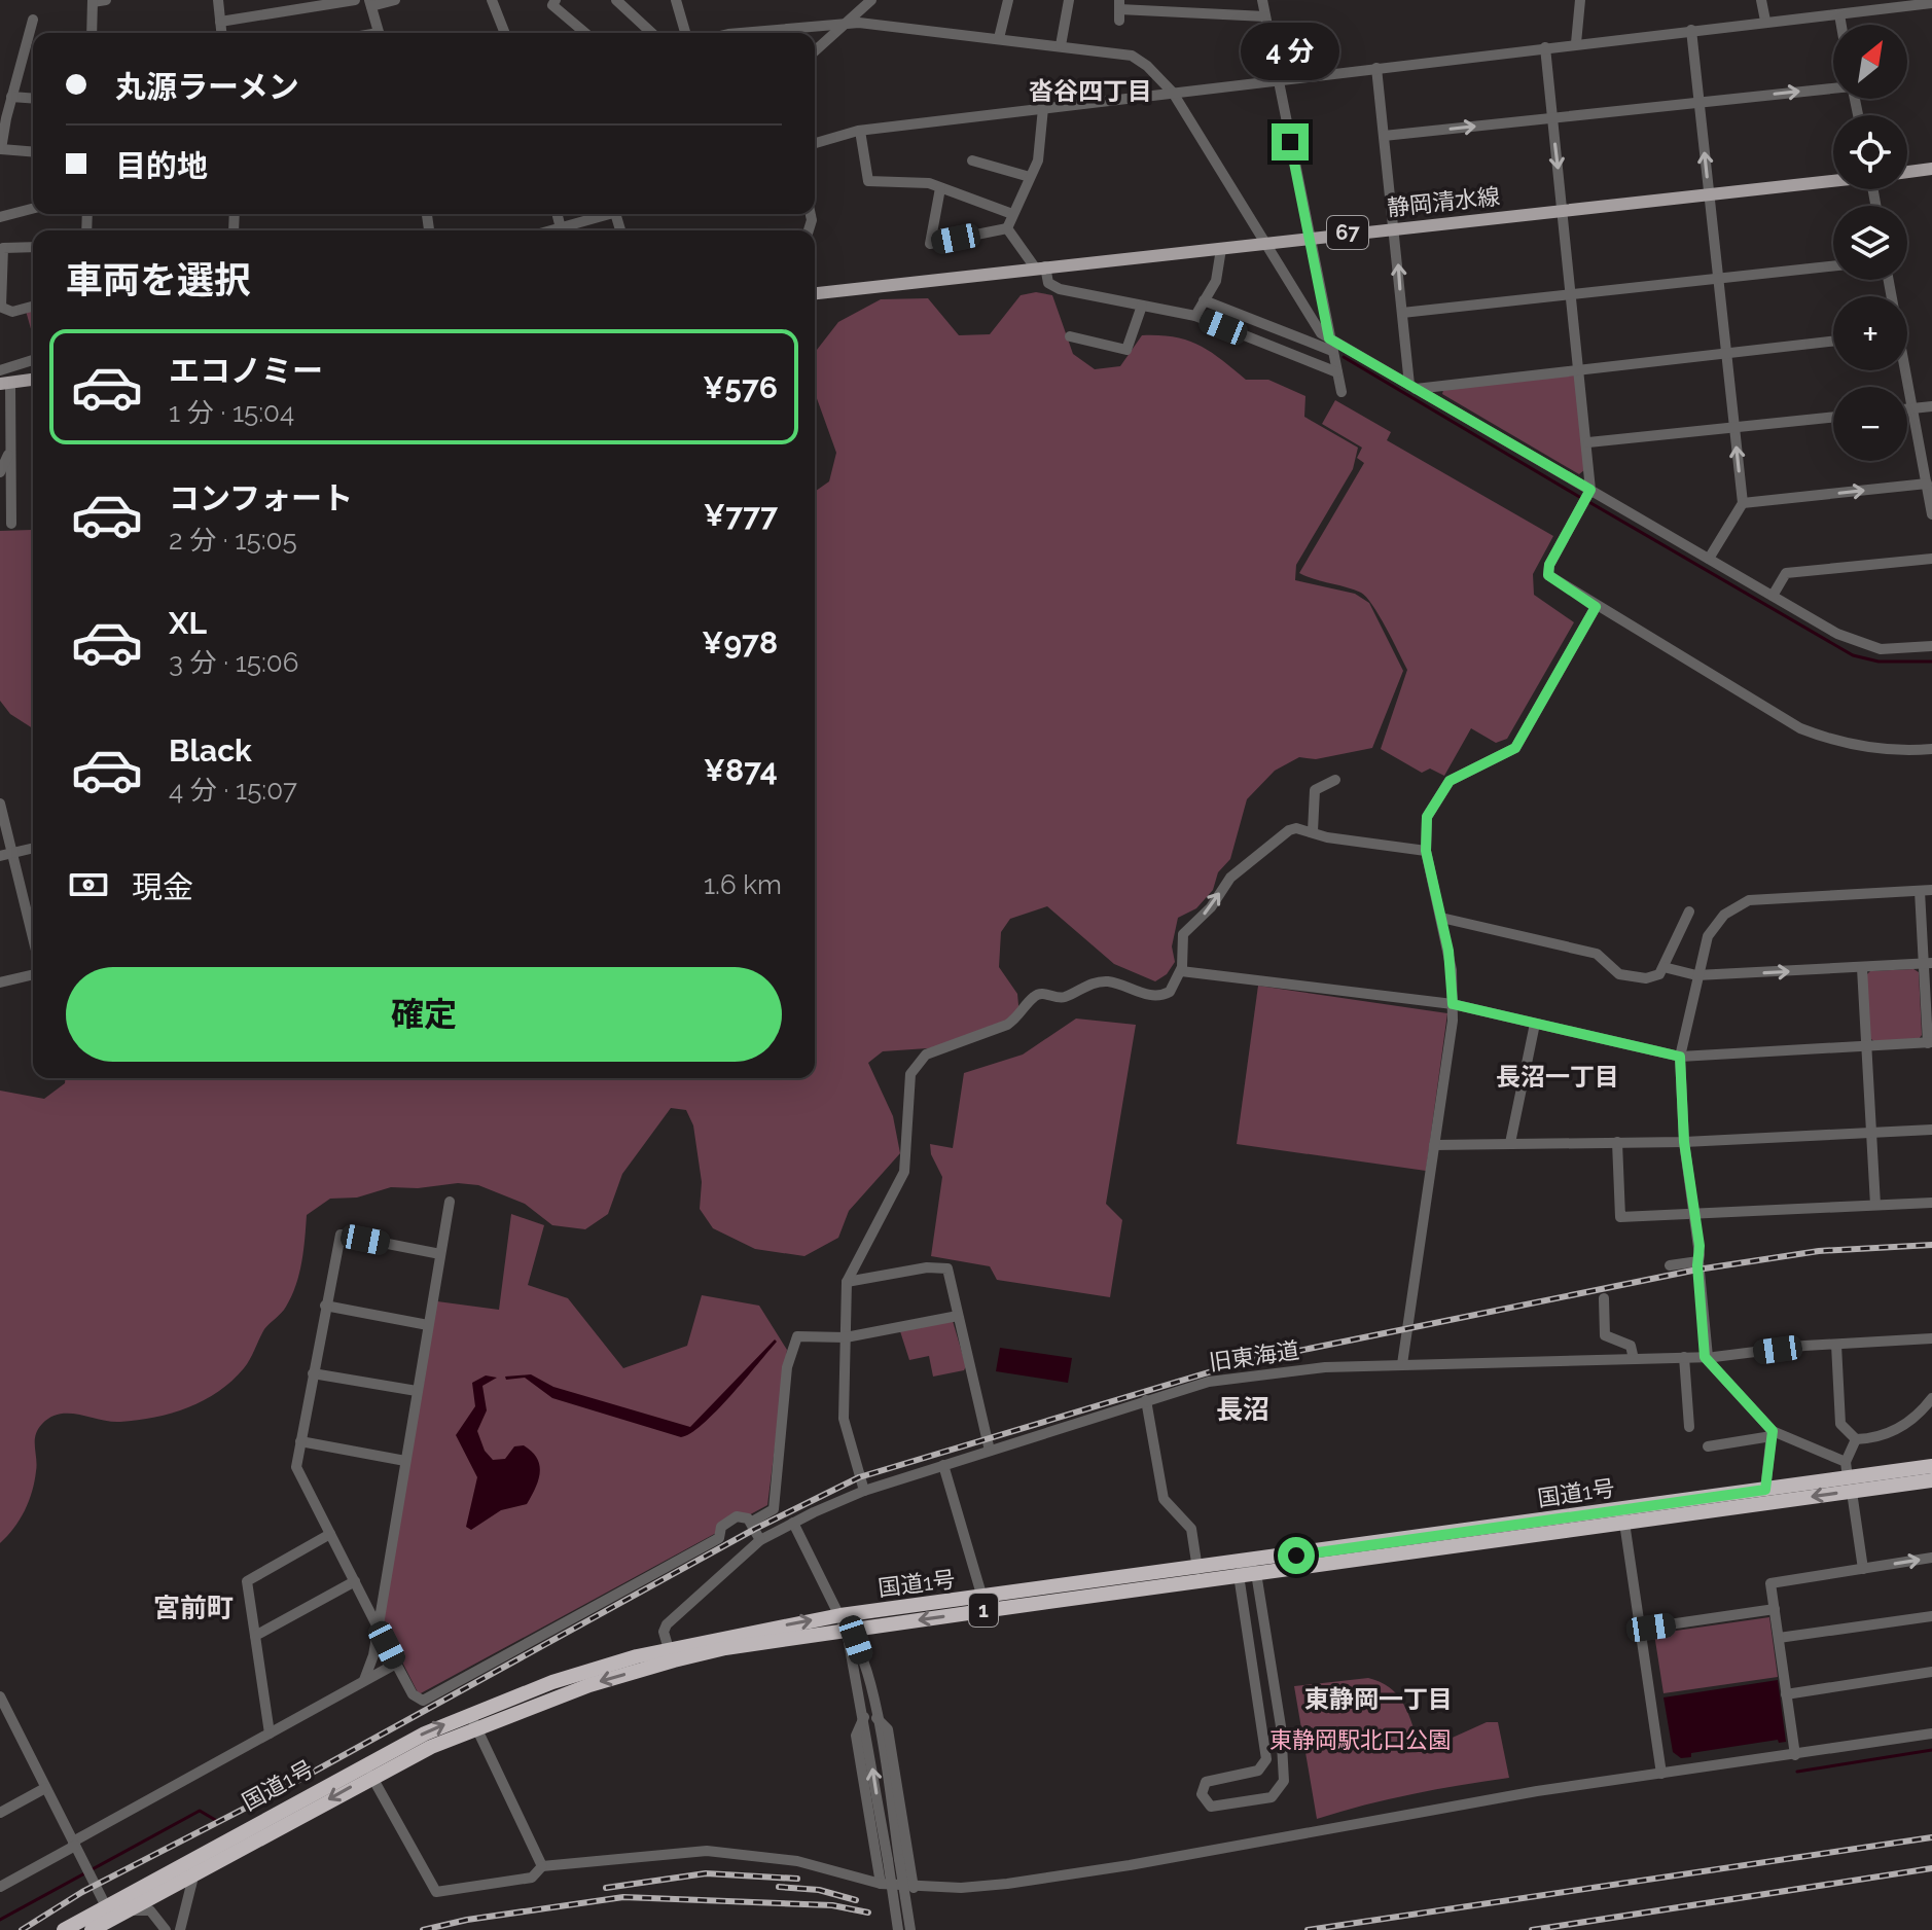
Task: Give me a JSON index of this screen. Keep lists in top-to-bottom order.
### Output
{
  "streets": {
    "highway": ["国道1号", "1"],
    "main road": ["静岡清水線", "67"],
    "street": ["旧東海道"]
  },
  "crossings": [
    ["旧東海道", "国道1号"]
  ],
  "districts": [
    "沓谷四丁目",
    "長沼一丁目",
    "長沼",
    "宮前町",
    "東静岡一丁目"
  ],
  "parks": ["東静岡駅北口公園"],
  "north": "top right",
  "page": {
    "bubble": "4 分",
    "map_buttons": ["+", "−"],
    "banner": ["丸源ラーメン", "目的地"],
    "heading": "車両を選択",
    "list": [
      {
        "name": "エコノミー",
        "note": "1 分 · 15:04",
        "value": "¥576"
      },
      {
        "name": "コンフォート",
        "note": "2 分 · 15:05",
        "value": "¥777"
      },
      {
        "name": "XL",
        "note": "3 分 · 15:06",
        "value": "¥978"
      },
      {
        "name": "Black",
        "note": "4 分 · 15:07",
        "value": "¥874"
      }
    ],
    "pay": ["現金", "1.6 km"],
    "buttons": "確定"
  }
}
